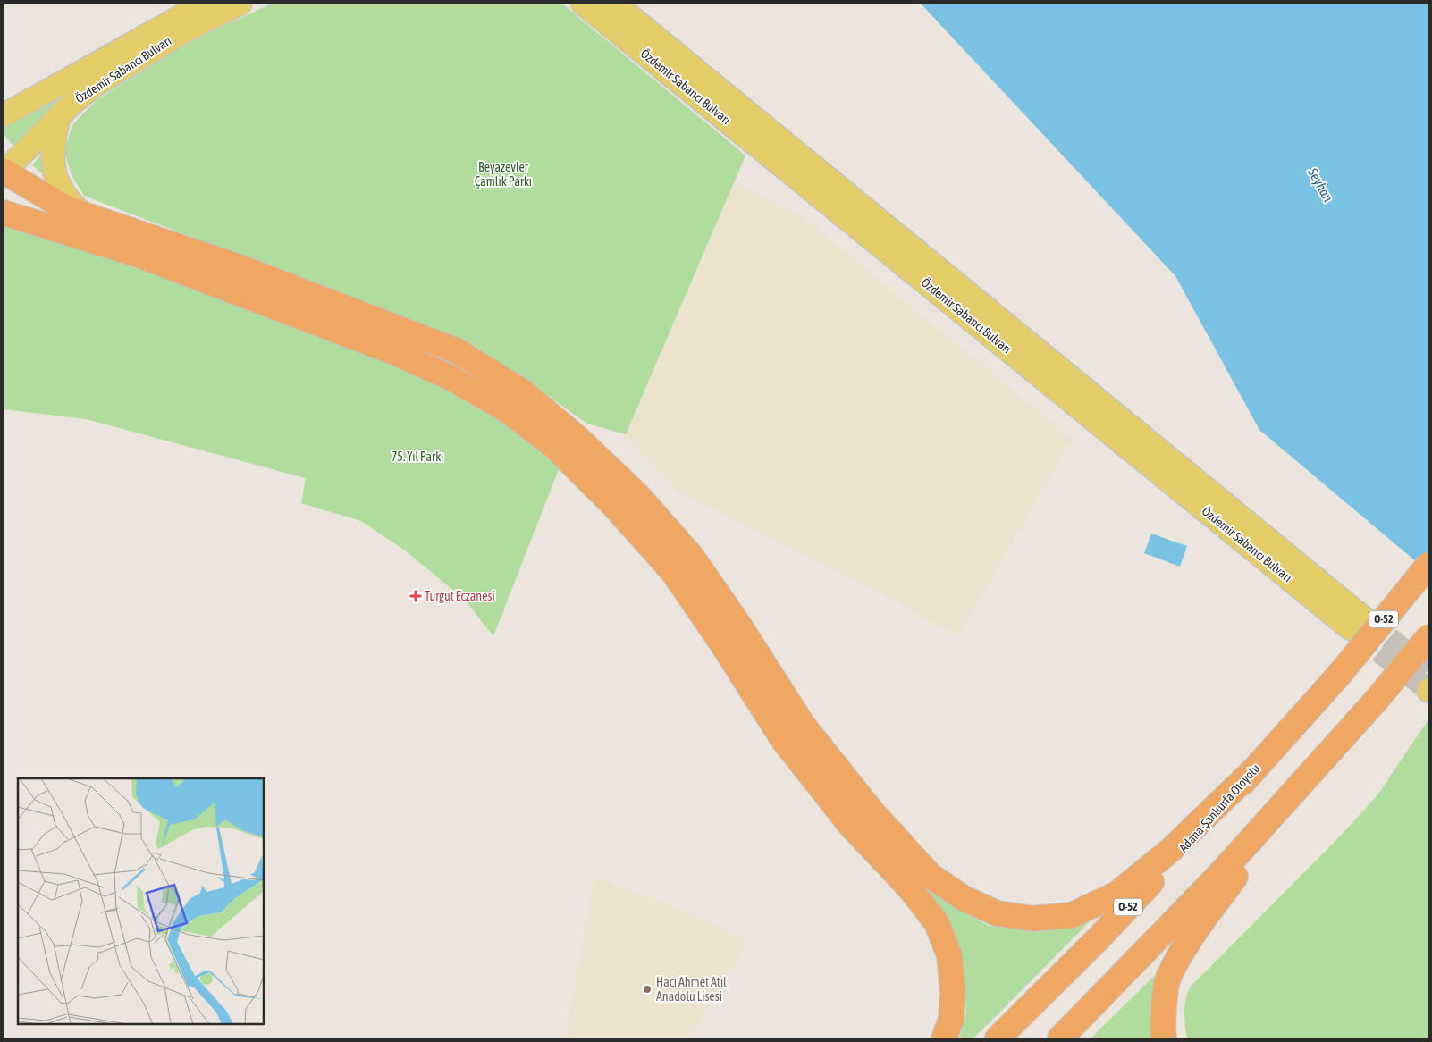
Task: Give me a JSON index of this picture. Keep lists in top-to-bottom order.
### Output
{
  "streets": {
    "highway": ["O-52", "Adana-Şanlıurfa Otoyolu"],
    "main road": ["Özdemir Sabancı Bulvarı"]
  },
  "water": ["Seyhan"],
  "parks": ["Beyazevler Çamlık Parkı", "75. Yıl Parkı"],
  "places": {
    "health": ["Turgut Eczanesi"],
    "other": ["Hacı Ahmet Atıl Anadolu Lisesi"]
  }
}
